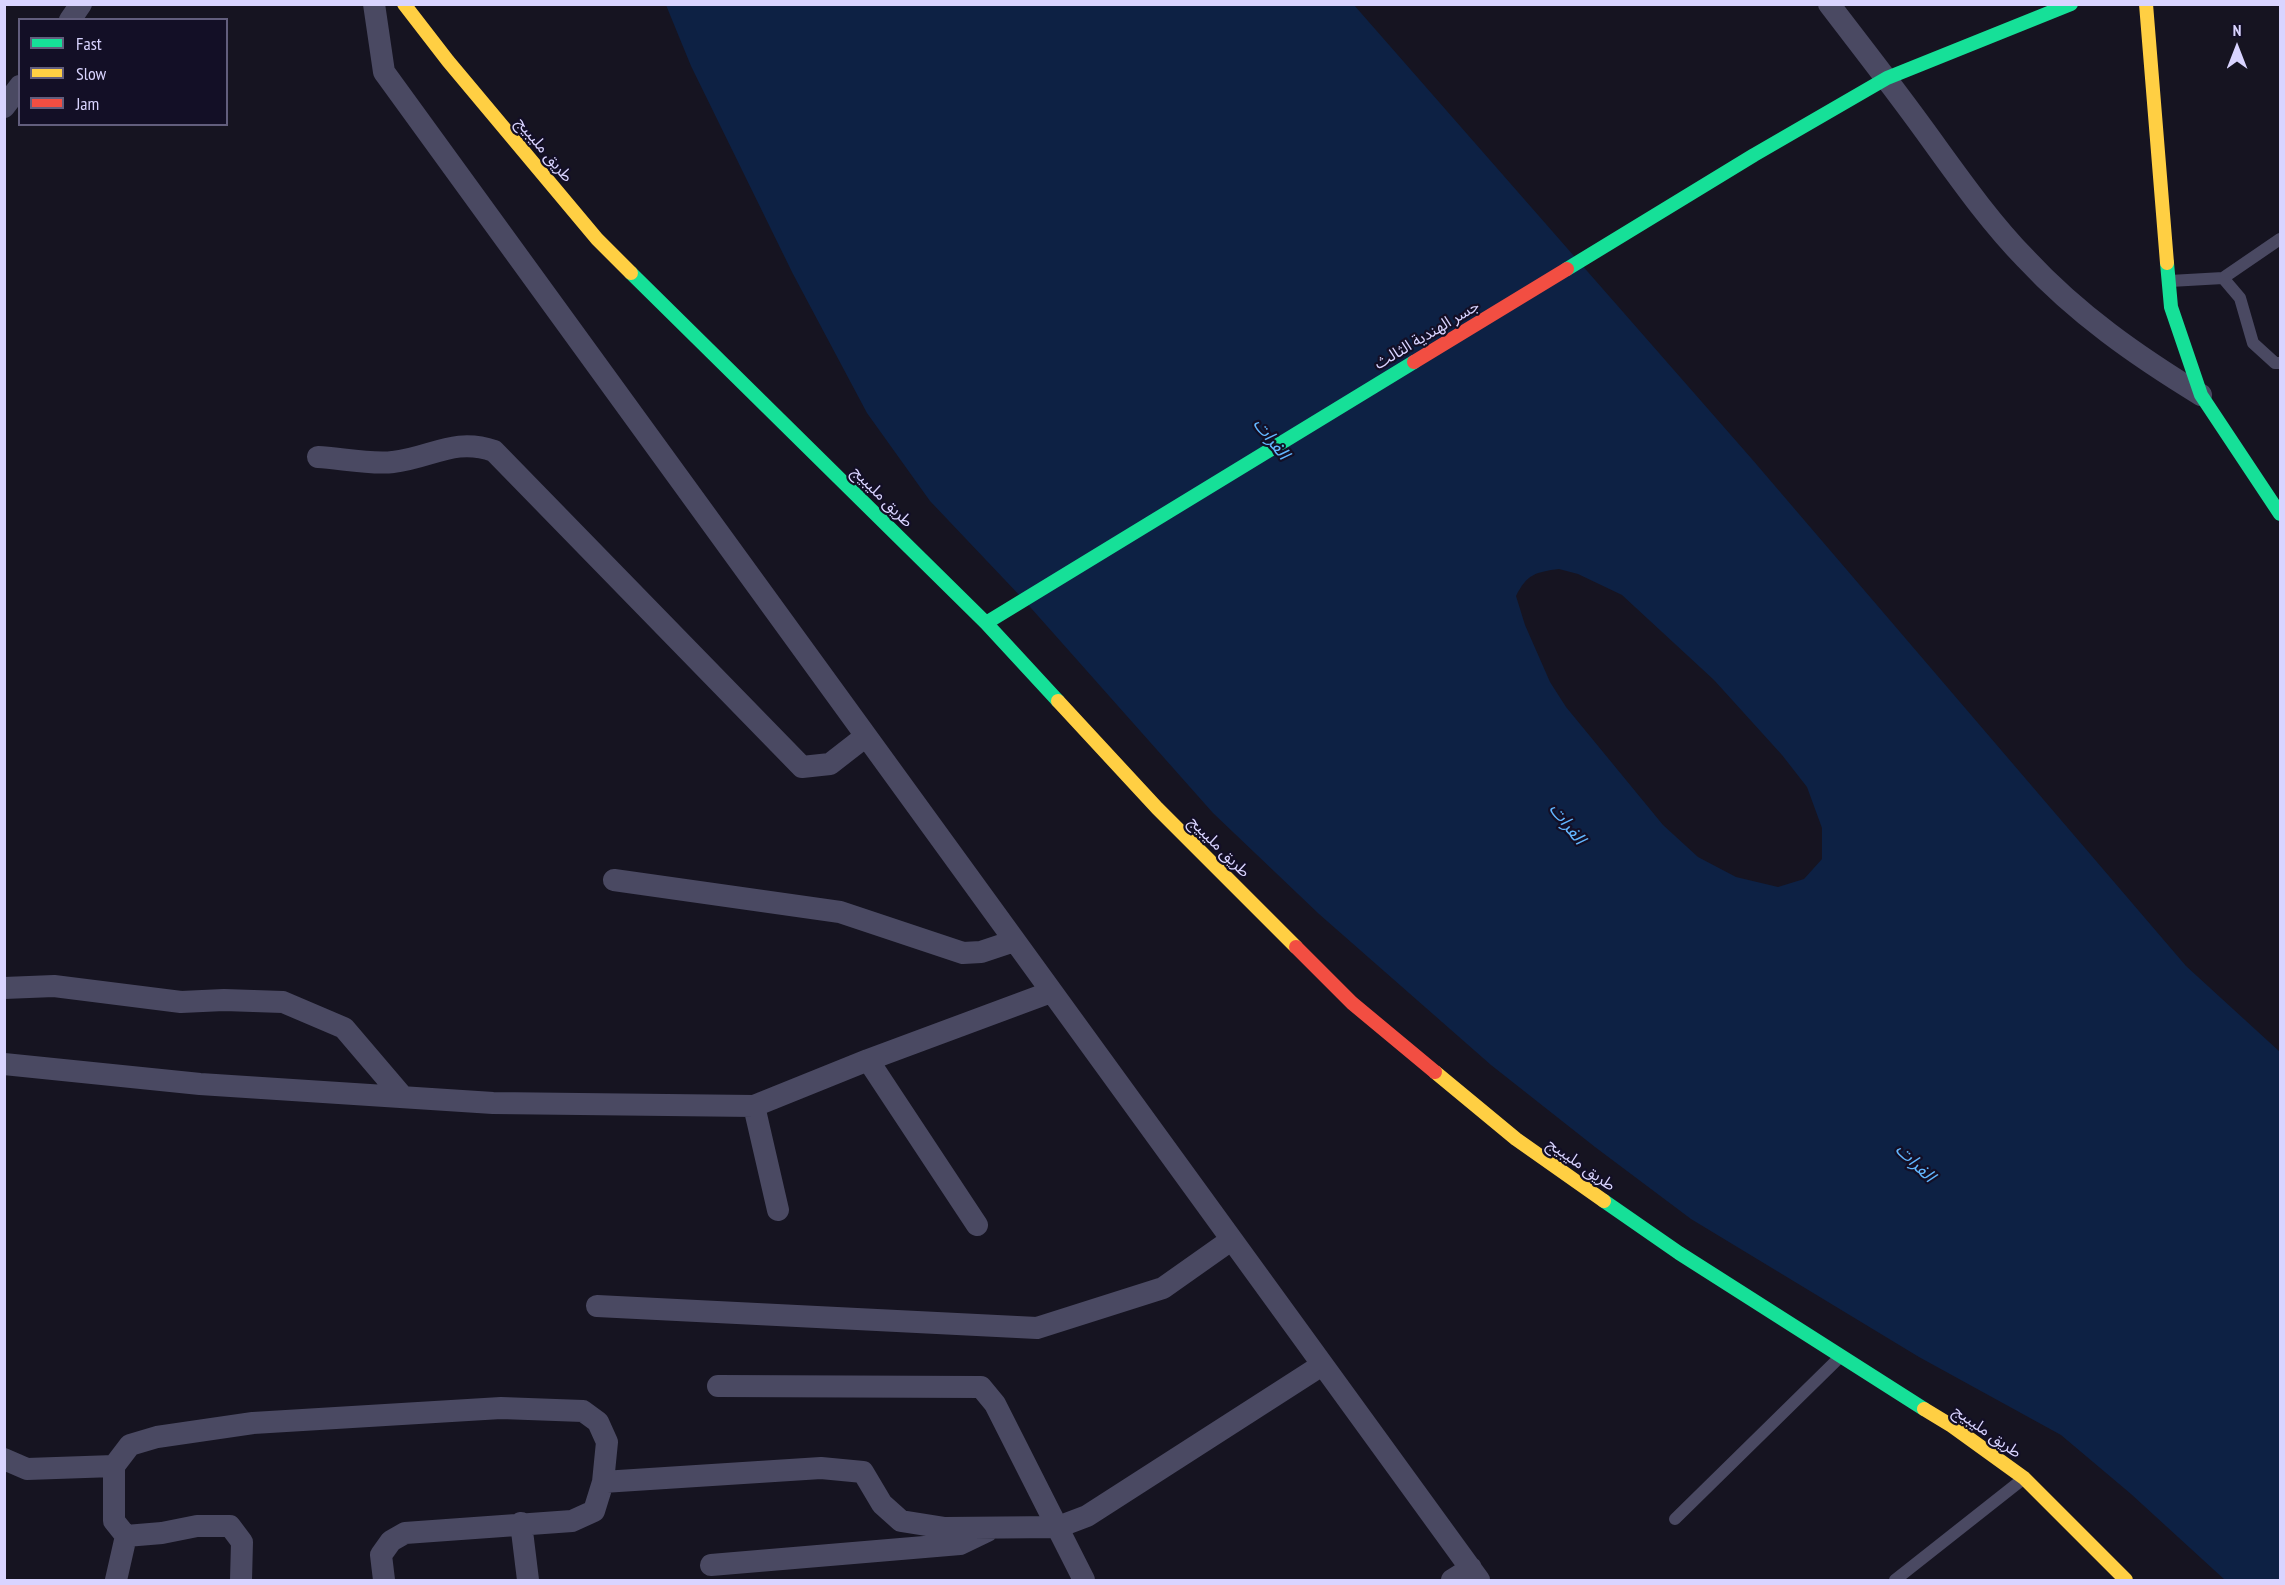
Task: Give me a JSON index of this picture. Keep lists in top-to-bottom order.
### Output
{
  "streets": {
    "street": ["طريق مليبيج", "جسر الهندية الثالث"]
  },
  "crossings": [
    ["طريق مليبيج", "جسر الهندية الثالث"]
  ],
  "water": ["الفرات"],
  "legend": ["Fast", "Slow", "Jam"],
  "north": "top"
}
